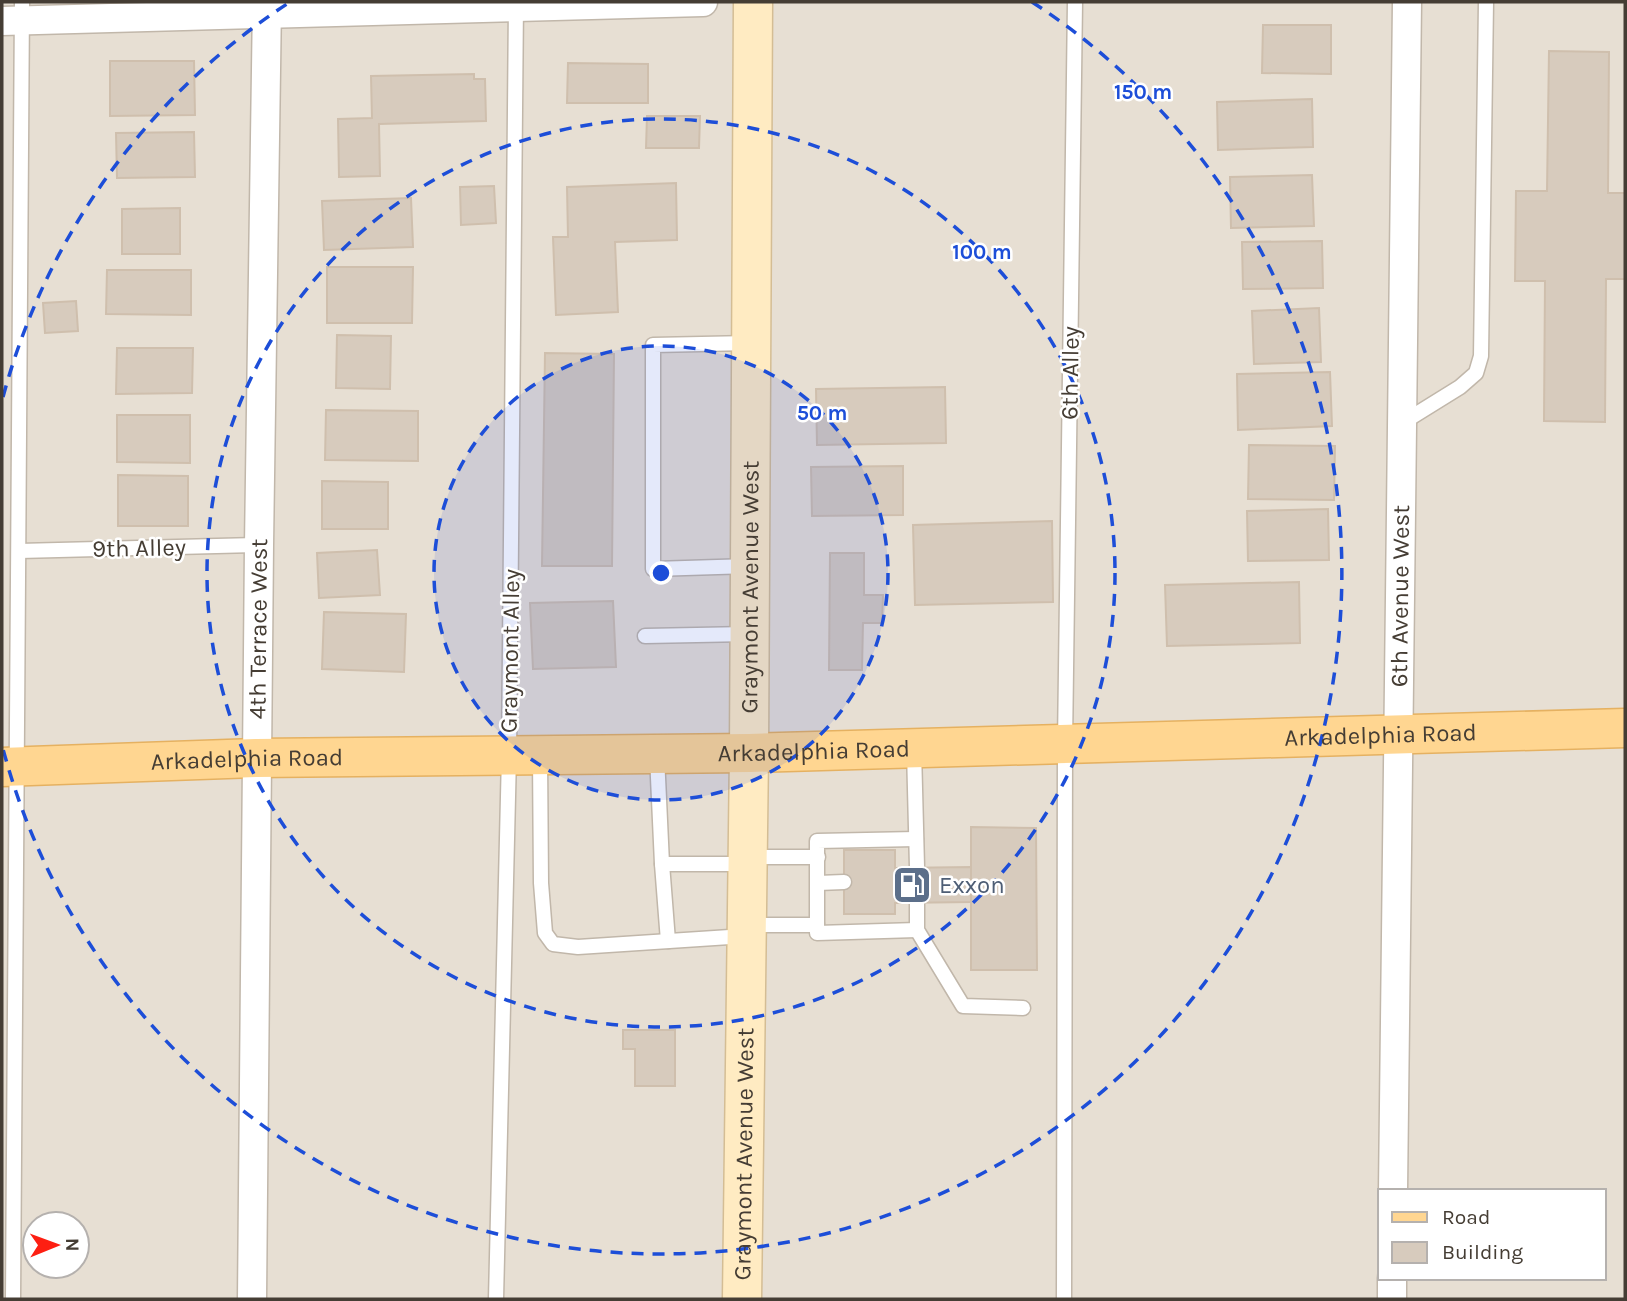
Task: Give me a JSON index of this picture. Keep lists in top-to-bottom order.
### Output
{
  "streets": {
    "main road": ["Graymont Avenue West", "Arkadelphia Road"],
    "street": ["6th Avenue West", "4th Terrace West"],
    "lane": ["6th Alley", "9th Alley", "Graymont Alley"]
  },
  "crossings": [
    ["6th Alley", "Arkadelphia Road"],
    ["9th Alley", "4th Terrace West"],
    ["Graymont Avenue West", "Arkadelphia Road"],
    ["6th Avenue West", "Arkadelphia Road"],
    ["4th Terrace West", "Arkadelphia Road"],
    ["Graymont Alley", "Arkadelphia Road"]
  ],
  "places": {
    "fuel station": ["Exxon"]
  },
  "legend": ["Road", "Building"],
  "north": "right",
  "rings": ["150 m", "100 m", "50 m"]
}
